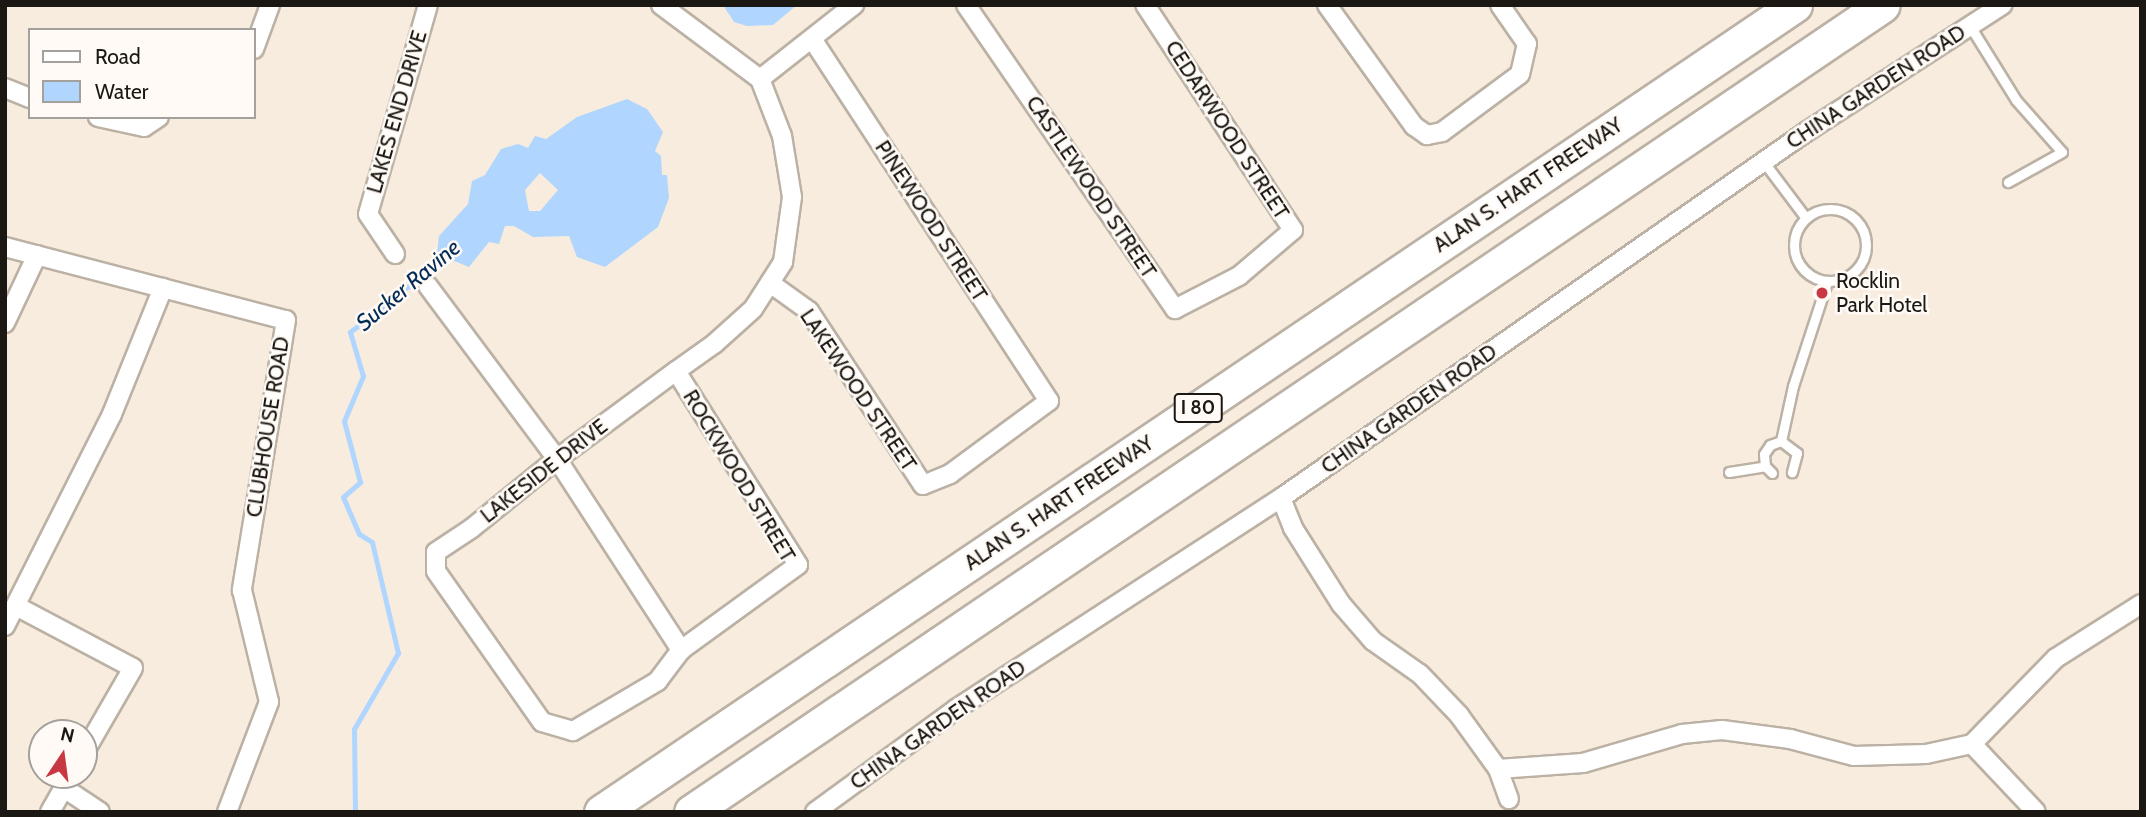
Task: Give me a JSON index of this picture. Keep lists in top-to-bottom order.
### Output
{
  "streets": {
    "highway": ["ALAN S. HART FREEWAY", "I 80"],
    "street": [
      "CHINA GARDEN ROAD",
      "LAKES END DRIVE",
      "CEDARWOOD STREET",
      "CASTLEWOOD STREET",
      "PINEWOOD STREET",
      "LAKEWOOD STREET",
      "CLUBHOUSE ROAD",
      "LAKESIDE DRIVE",
      "ROCKWOOD STREET"
    ]
  },
  "crossings": [
    ["CEDARWOOD STREET", "CASTLEWOOD STREET"],
    ["PINEWOOD STREET", "LAKEWOOD STREET"],
    ["LAKEWOOD STREET", "LAKESIDE DRIVE"],
    ["LAKESIDE DRIVE", "ROCKWOOD STREET"]
  ],
  "water": ["Sucker Ravine"],
  "places": ["Rocklin Park Hotel"],
  "legend": ["Road", "Water"],
  "north": "top"
}
